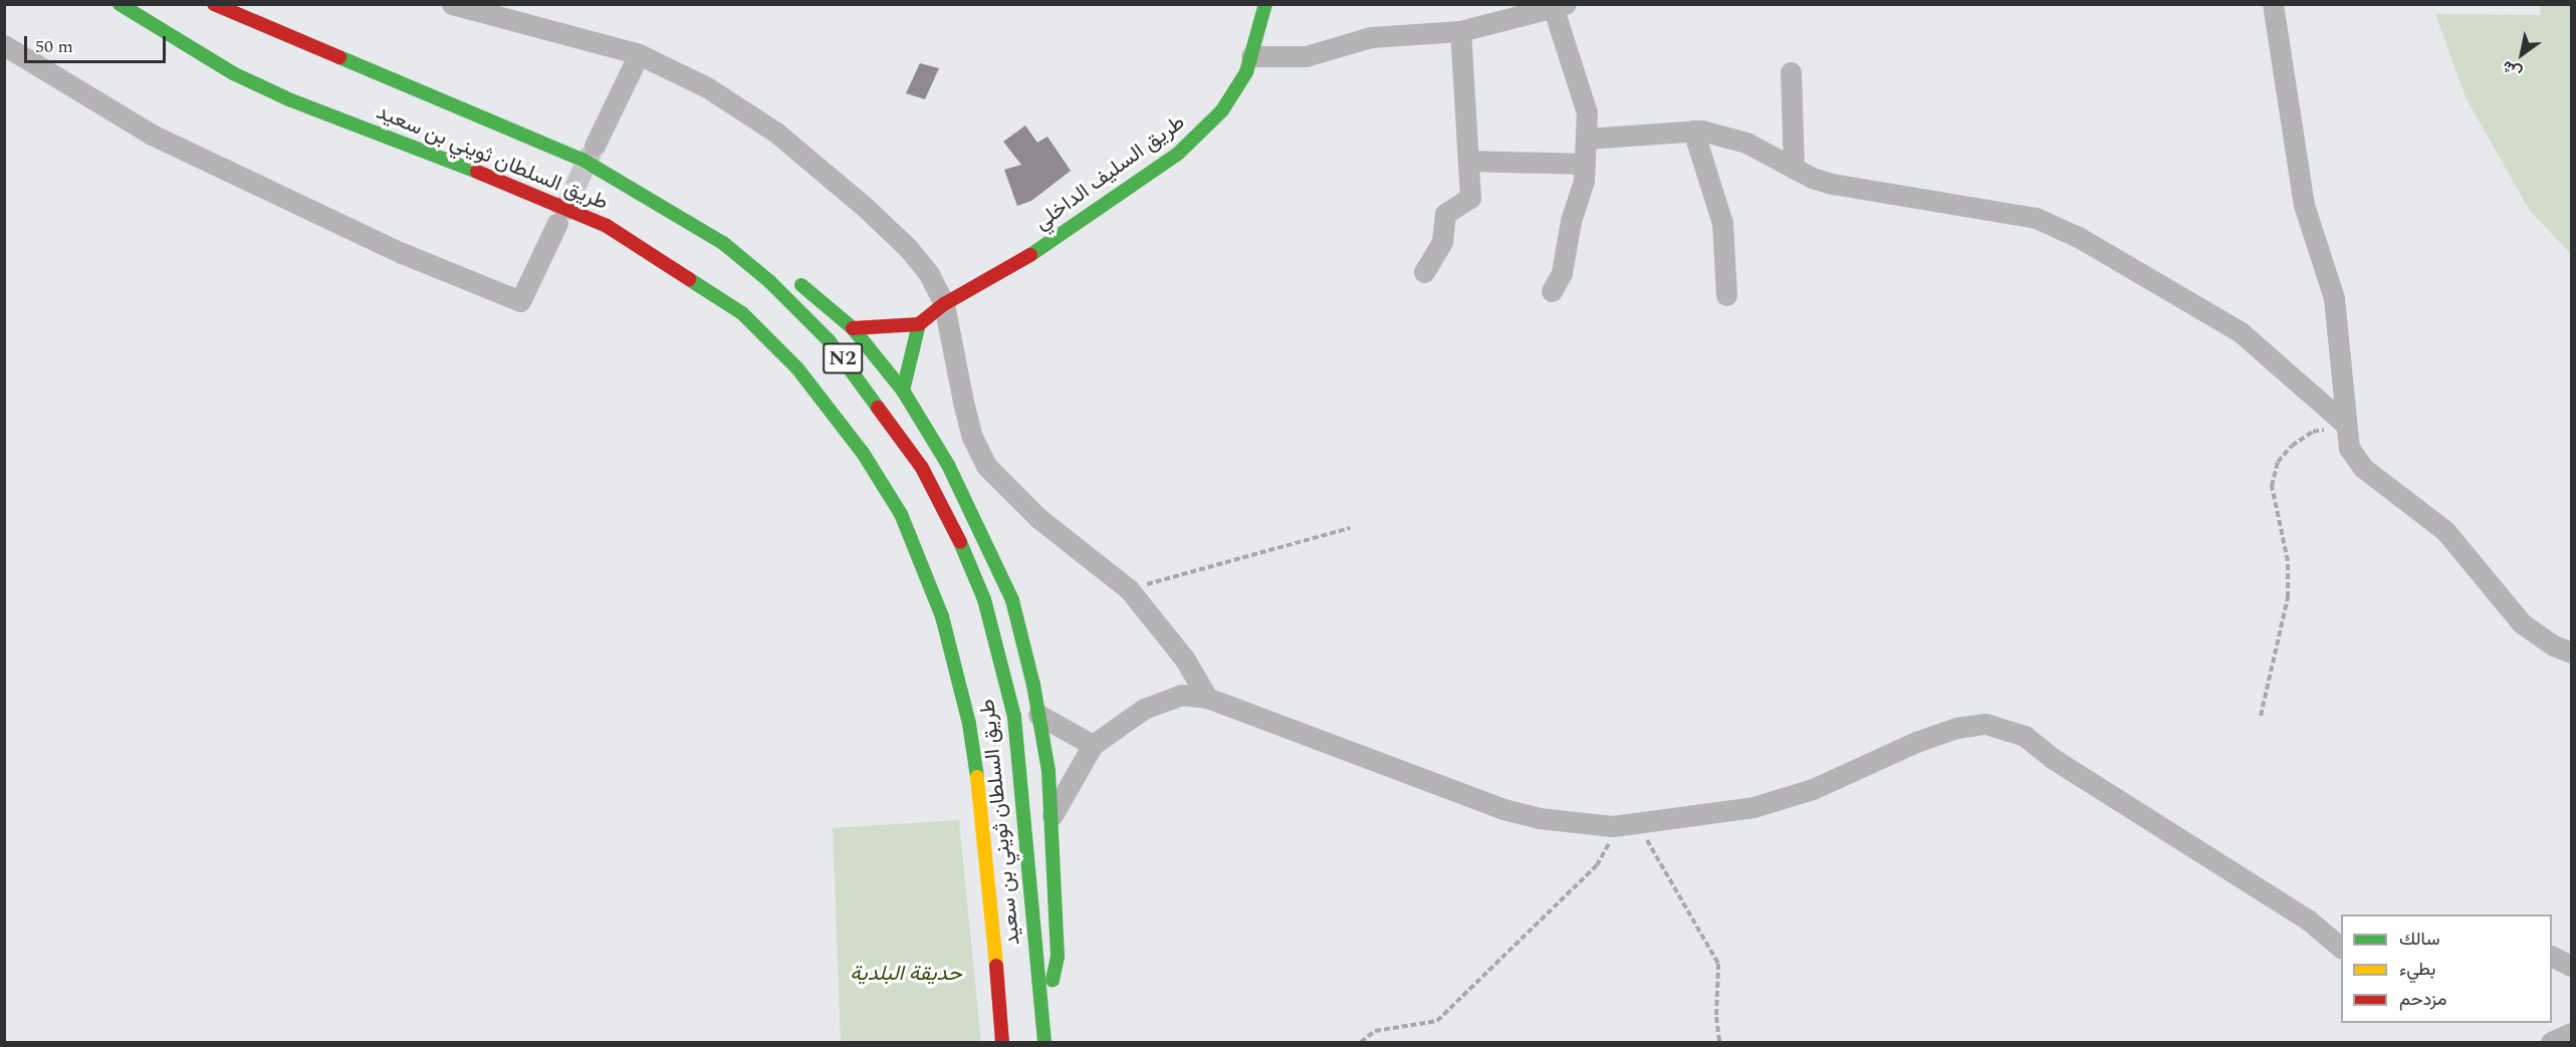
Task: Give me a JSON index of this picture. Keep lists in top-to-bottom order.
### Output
{
  "streets": {
    "main road": ["طريق السلطان ثويني بن سعيد", "طريق السليف الداخلي", "N2"]
  },
  "parks": ["حديقة البلدية"],
  "legend": ["سالك", "بطيء", "مزدحم"],
  "scale_bar": "50 m",
  "north": "bottom left"
}
